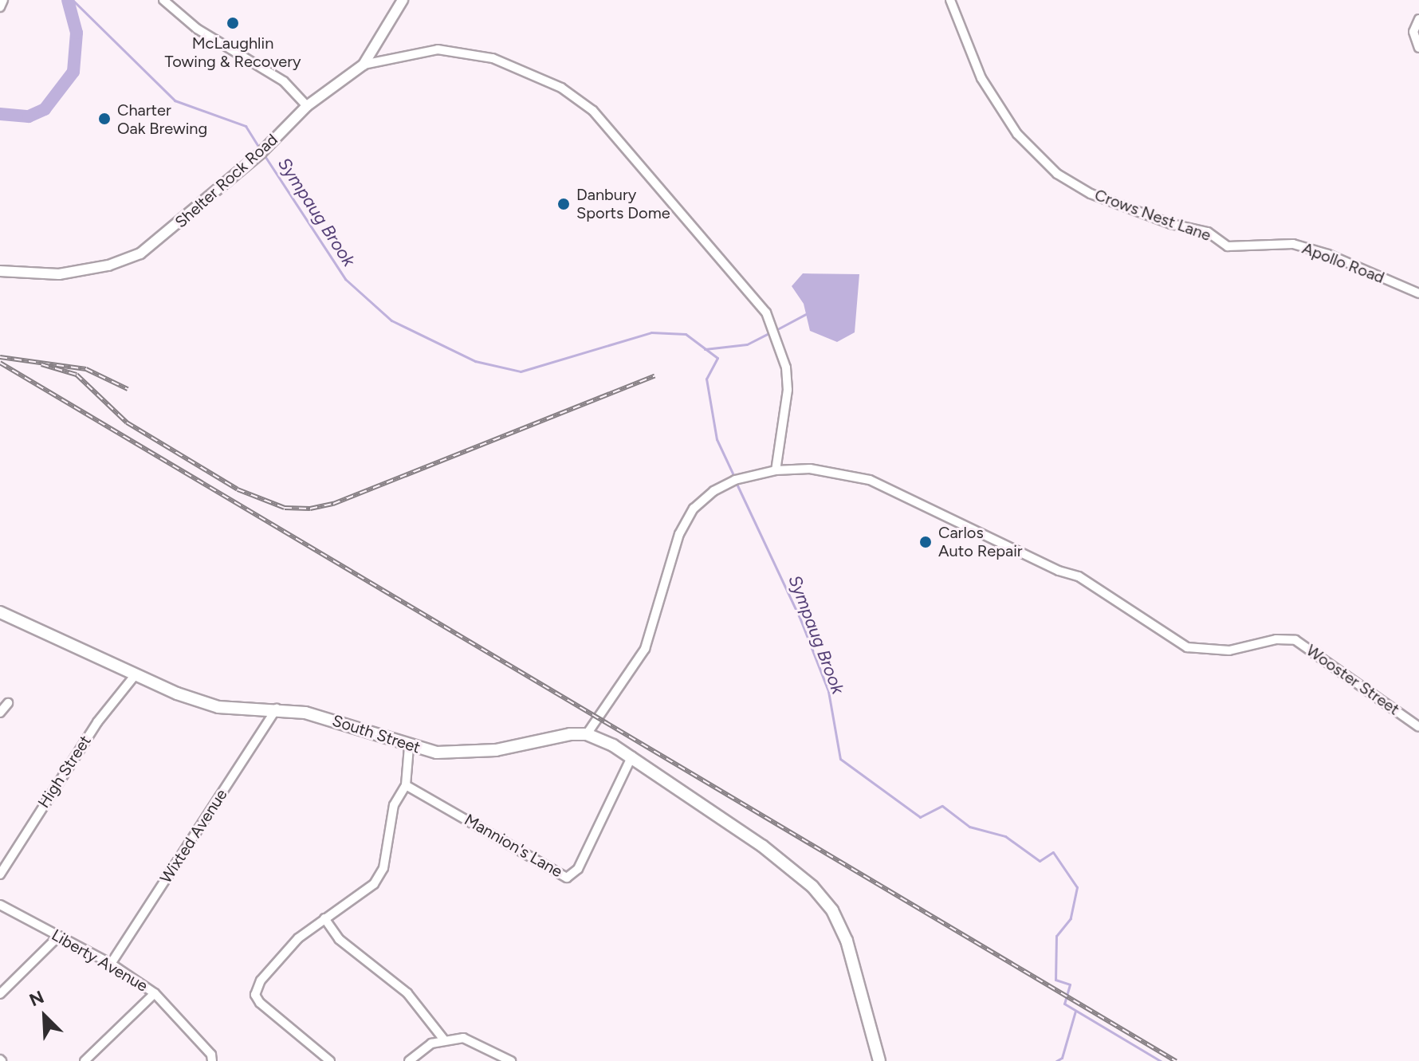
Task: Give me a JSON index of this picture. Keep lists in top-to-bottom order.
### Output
{
  "streets": {
    "main road": ["South Street"],
    "street": [
      "Shelter Rock Road",
      "Crows Nest Lane",
      "Apollo Road",
      "Wooster Street",
      "High Street",
      "Wixted Avenue",
      "Mannion's Lane",
      "Liberty Avenue"
    ]
  },
  "crossings": [
    ["Crows Nest Lane", "Apollo Road"],
    ["Wooster Street", "South Street"],
    ["South Street", "High Street"],
    ["South Street", "Wixted Avenue"],
    ["Wixted Avenue", "Liberty Avenue"]
  ],
  "water": ["Sympaug Brook"],
  "places": [
    "McLaughlin Towing & Recovery",
    "Charter Oak Brewing",
    "Danbury Sports Dome",
    "Carlos Auto Repair"
  ],
  "north": "top left"
}
